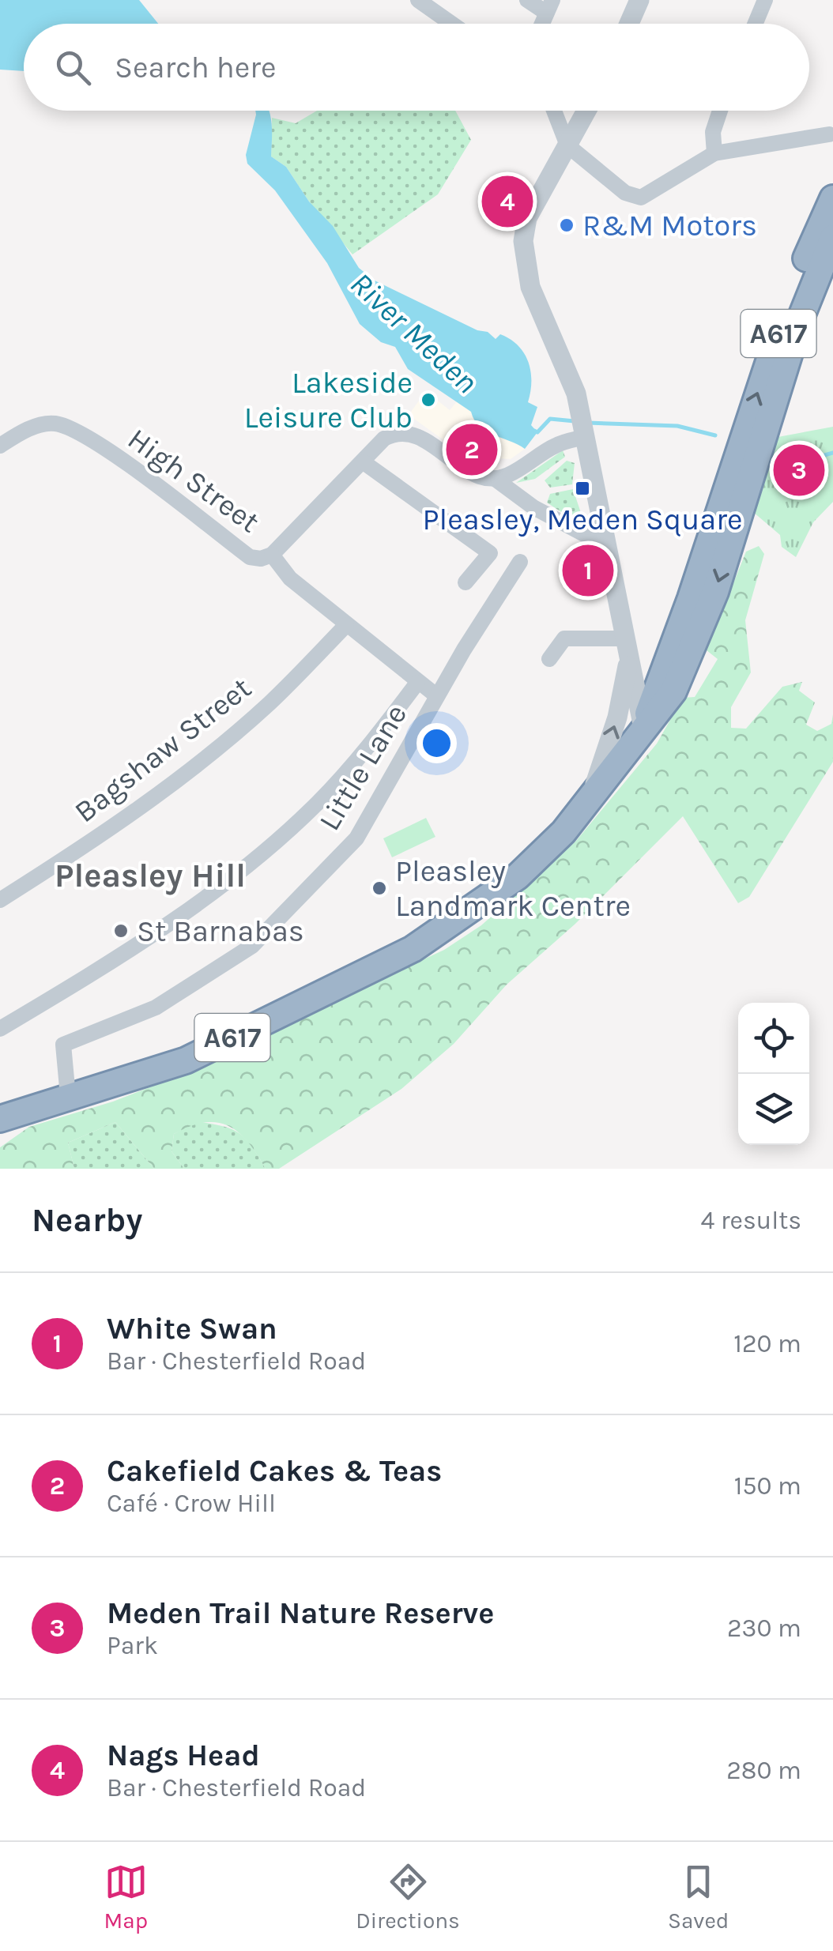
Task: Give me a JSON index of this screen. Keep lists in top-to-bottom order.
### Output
{
  "streets": {
    "highway": ["A617"],
    "street": ["High Street", "Bagshaw Street", "Little Lane"]
  },
  "crossings": [
    ["A617", "Little Lane"],
    ["High Street", "Bagshaw Street"],
    ["High Street", "Little Lane"]
  ],
  "districts": ["Pleasley Hill"],
  "water": ["River Meden"],
  "places": {
    "other": [
      "R&M Motors",
      "Lakeside Leisure Club",
      "Pleasley Landmark Centre",
      "St Barnabas"
    ],
    "transit": ["Pleasley, Meden Square"]
  },
  "page": {
    "search": "Search here",
    "pins": [
      "4",
      "2",
      "3",
      "1"
    ],
    "heading": ["Nearby", "4 results"],
    "list": [
      {
        "mark": "1",
        "name": "White Swan",
        "note": "Bar · Chesterfield Road",
        "value": "120 m"
      },
      {
        "mark": "2",
        "name": "Cakefield Cakes & Teas",
        "note": "Café · Crow Hill",
        "value": "150 m"
      },
      {
        "mark": "3",
        "name": "Meden Trail Nature Reserve",
        "note": "Park",
        "value": "230 m"
      },
      {
        "mark": "4",
        "name": "Nags Head",
        "note": "Bar · Chesterfield Road",
        "value": "280 m"
      }
    ],
    "nav": ["Map", "Directions", "Saved"]
  }
}
